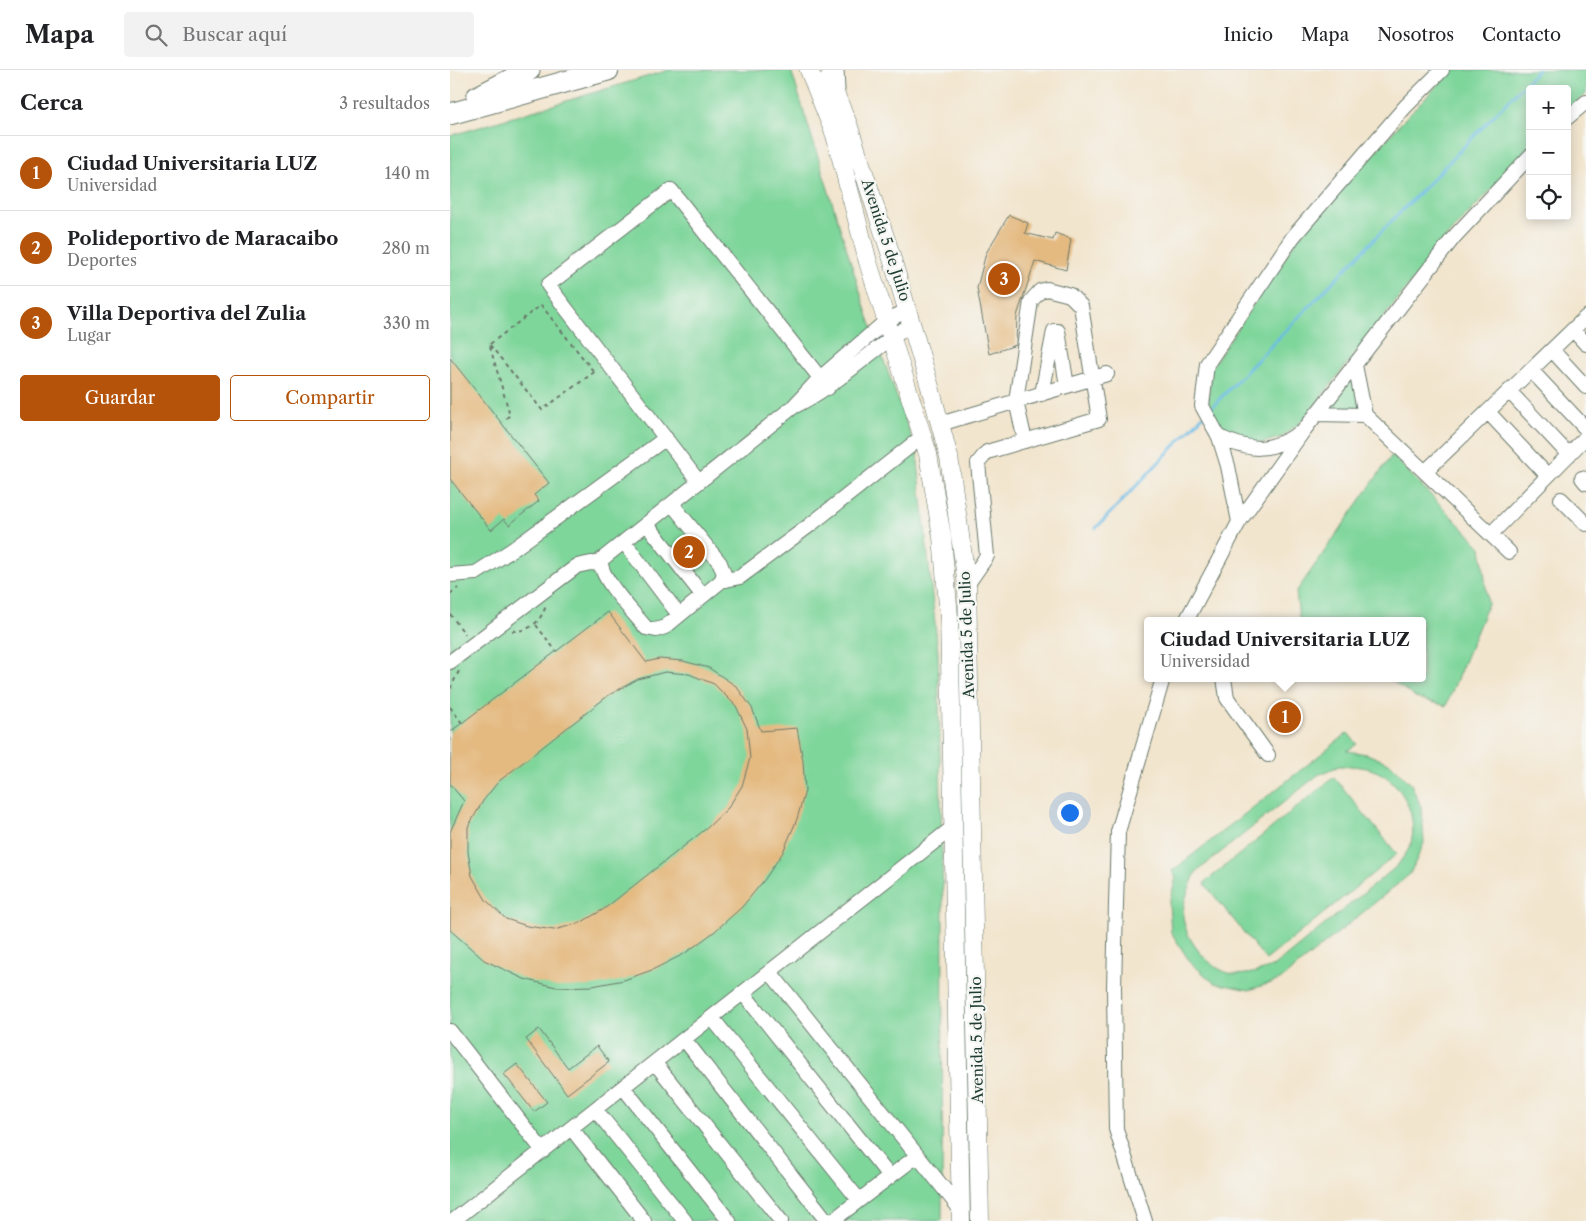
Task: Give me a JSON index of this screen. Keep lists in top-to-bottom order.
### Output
{
  "streets": {
    "main road": ["Avenida 5 de Julio"]
  },
  "page": {
    "header": "Mapa",
    "search": "Buscar aquí",
    "nav": [
      "Inicio",
      "Mapa",
      "Nosotros",
      "Contacto"
    ],
    "heading": ["Cerca", "3 resultados"],
    "map_buttons": ["+", "−"],
    "list": [
      {
        "mark": "1",
        "name": "Ciudad Universitaria LUZ",
        "note": "Universidad",
        "value": "140 m"
      },
      {
        "mark": "2",
        "name": "Polideportivo de Maracaibo",
        "note": "Deportes",
        "value": "280 m"
      },
      {
        "mark": "3",
        "name": "Villa Deportiva del Zulia",
        "note": "Lugar",
        "value": "330 m"
      }
    ],
    "pins": ["3", "2", "1"],
    "buttons": ["Guardar", "Compartir"],
    "popup": ["Ciudad Universitaria LUZ", "Universidad"]
  }
}
